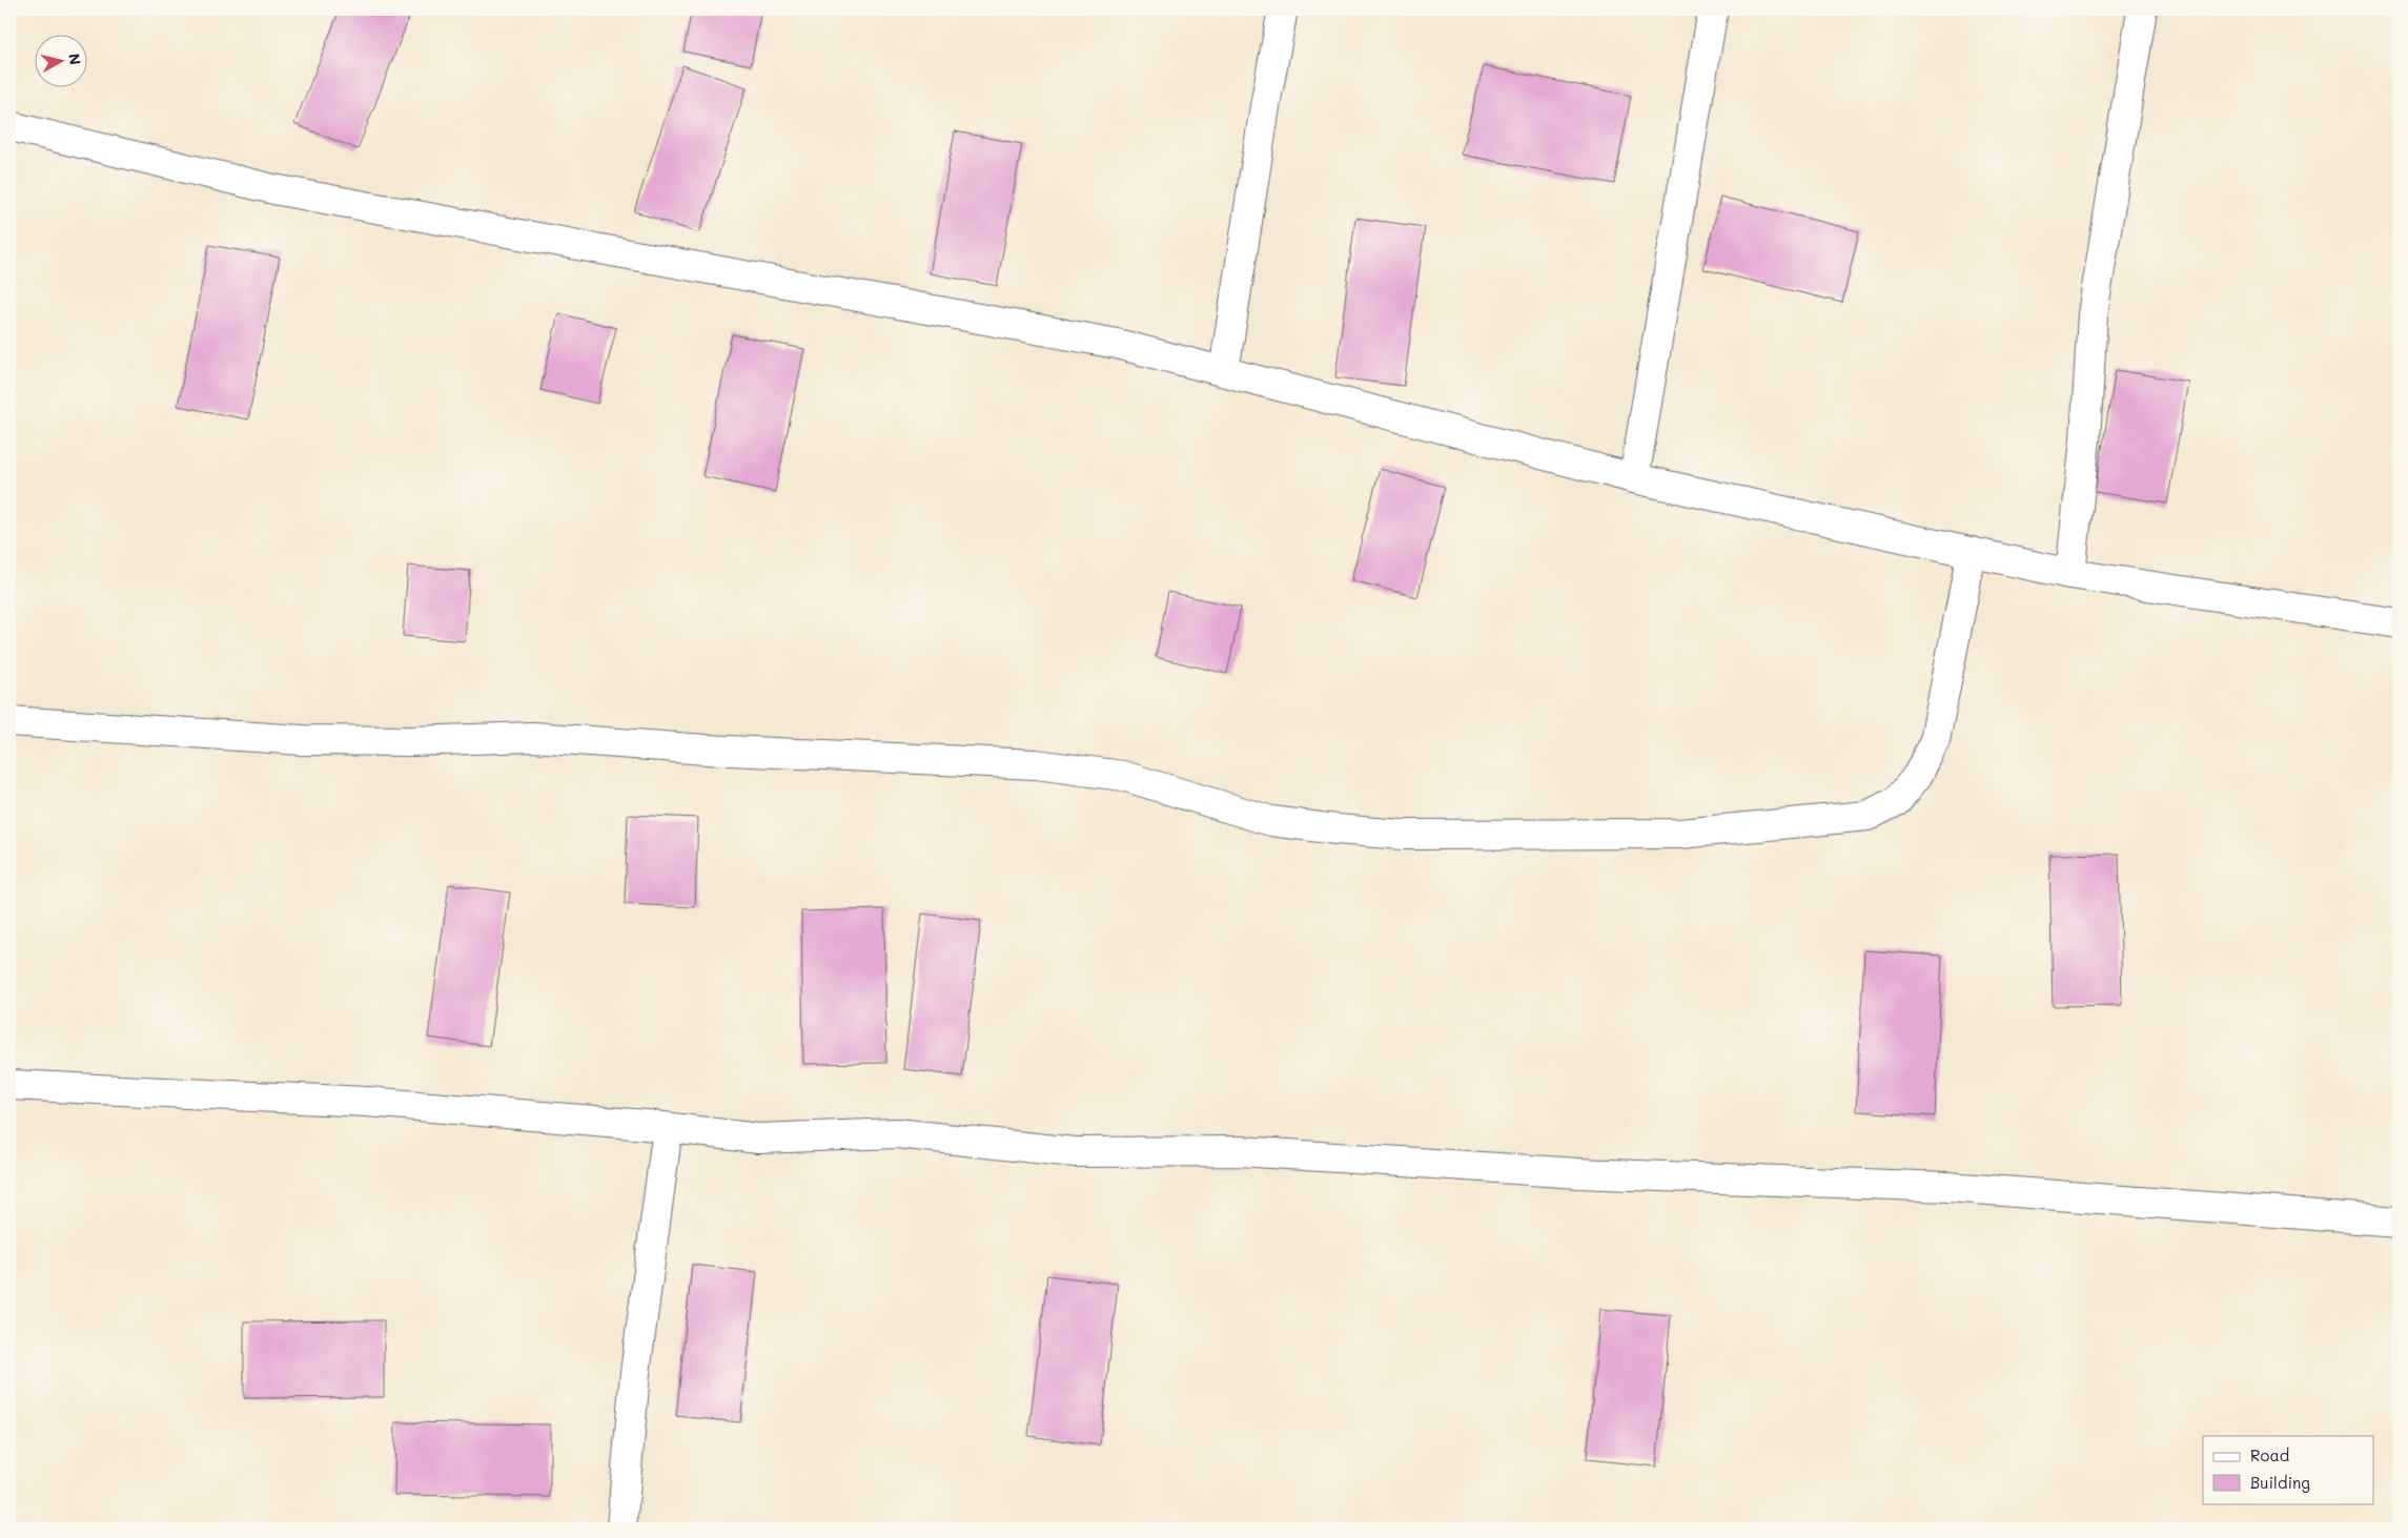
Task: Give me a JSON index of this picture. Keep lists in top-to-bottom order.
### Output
{
  "legend": ["Road", "Building"],
  "north": "right"
}
